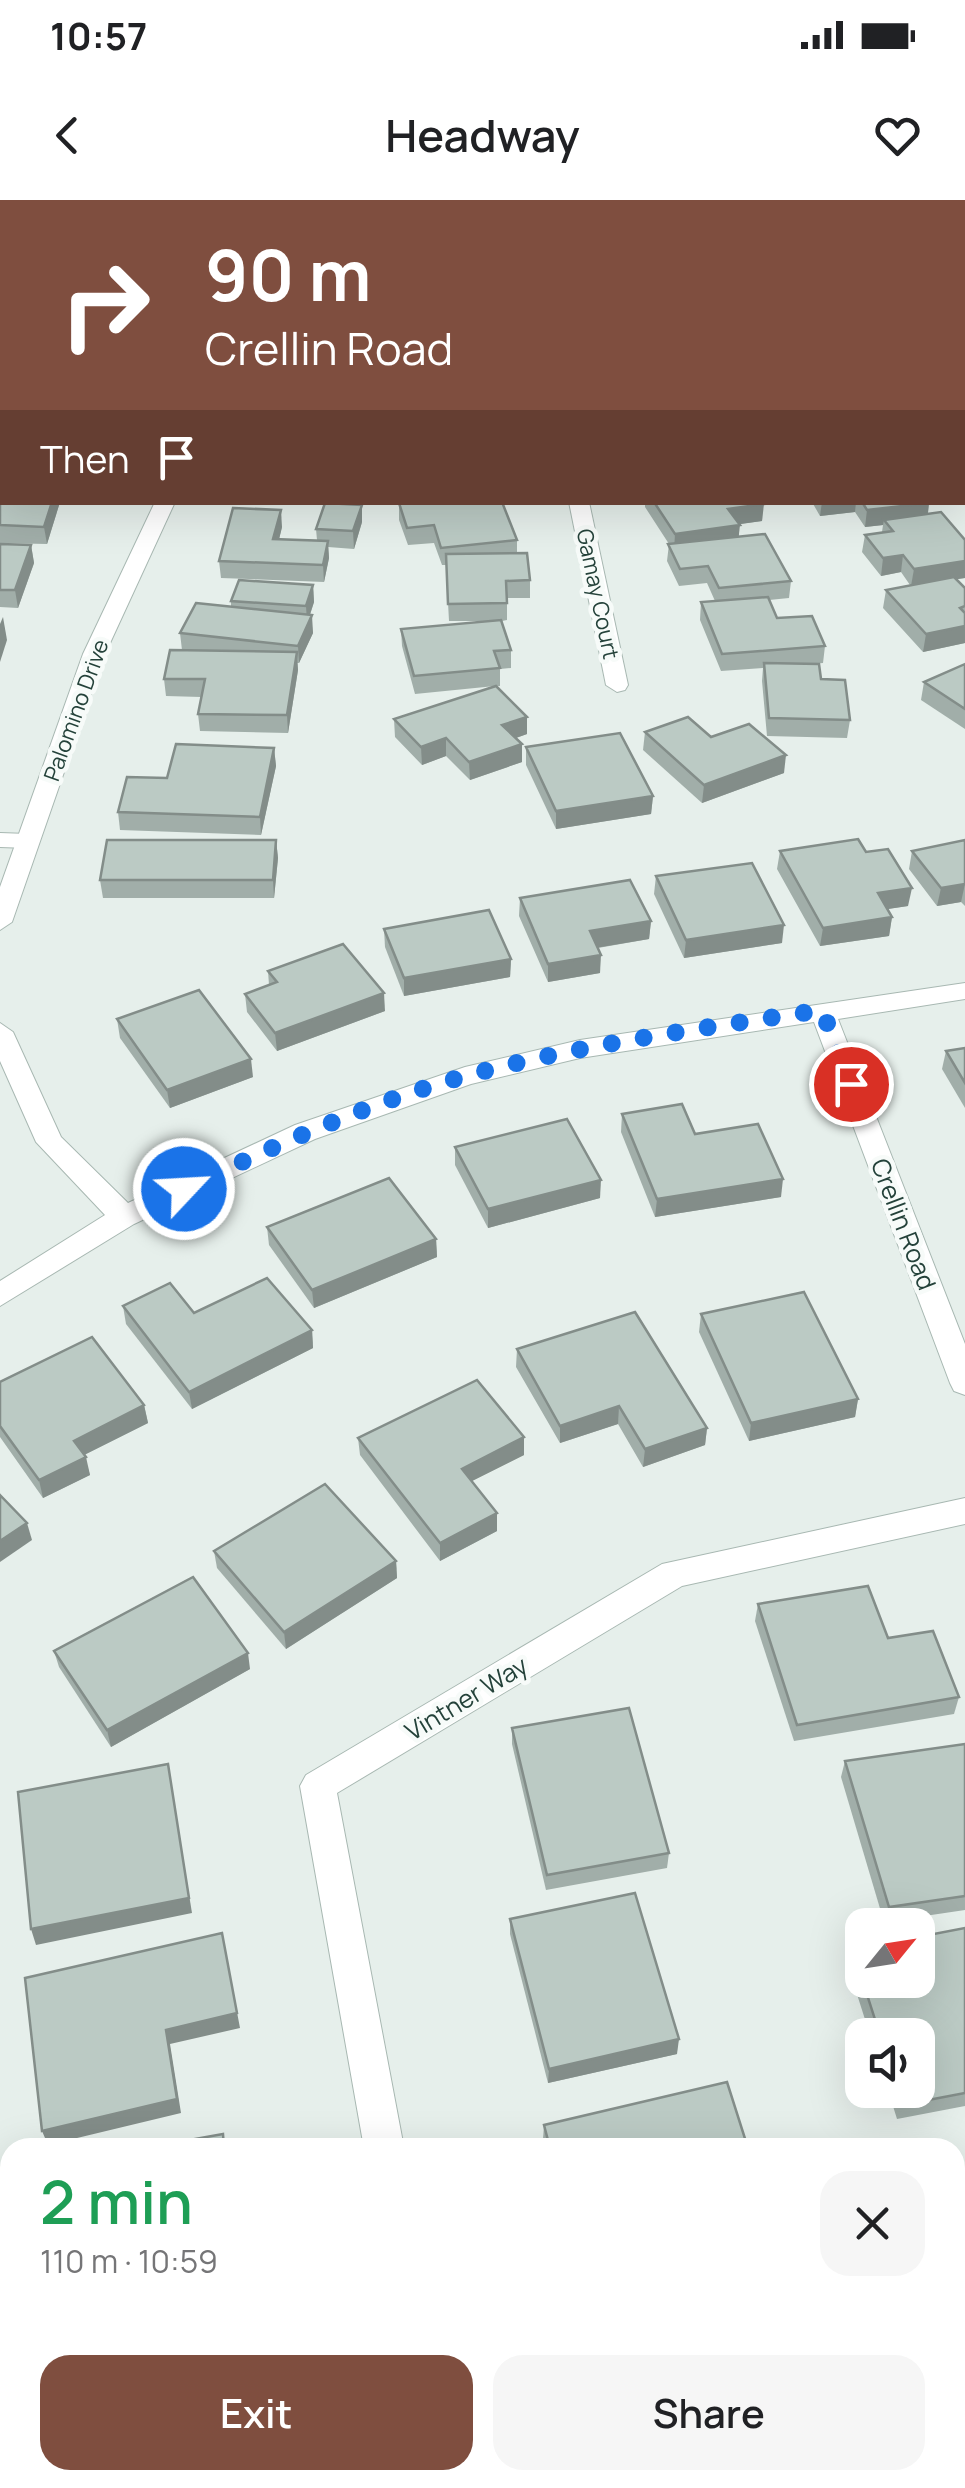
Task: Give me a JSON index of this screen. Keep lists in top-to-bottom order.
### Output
{
  "streets": {
    "street": [
      "Gamay Court",
      "Palomino Drive",
      "Crellin Road",
      "Vintner Way"
    ]
  },
  "north": "top right",
  "page": {
    "status": "10:57",
    "header": "Headway",
    "turn": ["90 m", "Crellin Road"],
    "then": "Then",
    "heading": ["2 min", "110 m · 10:59"],
    "buttons": ["Exit", "Share"]
  }
}
